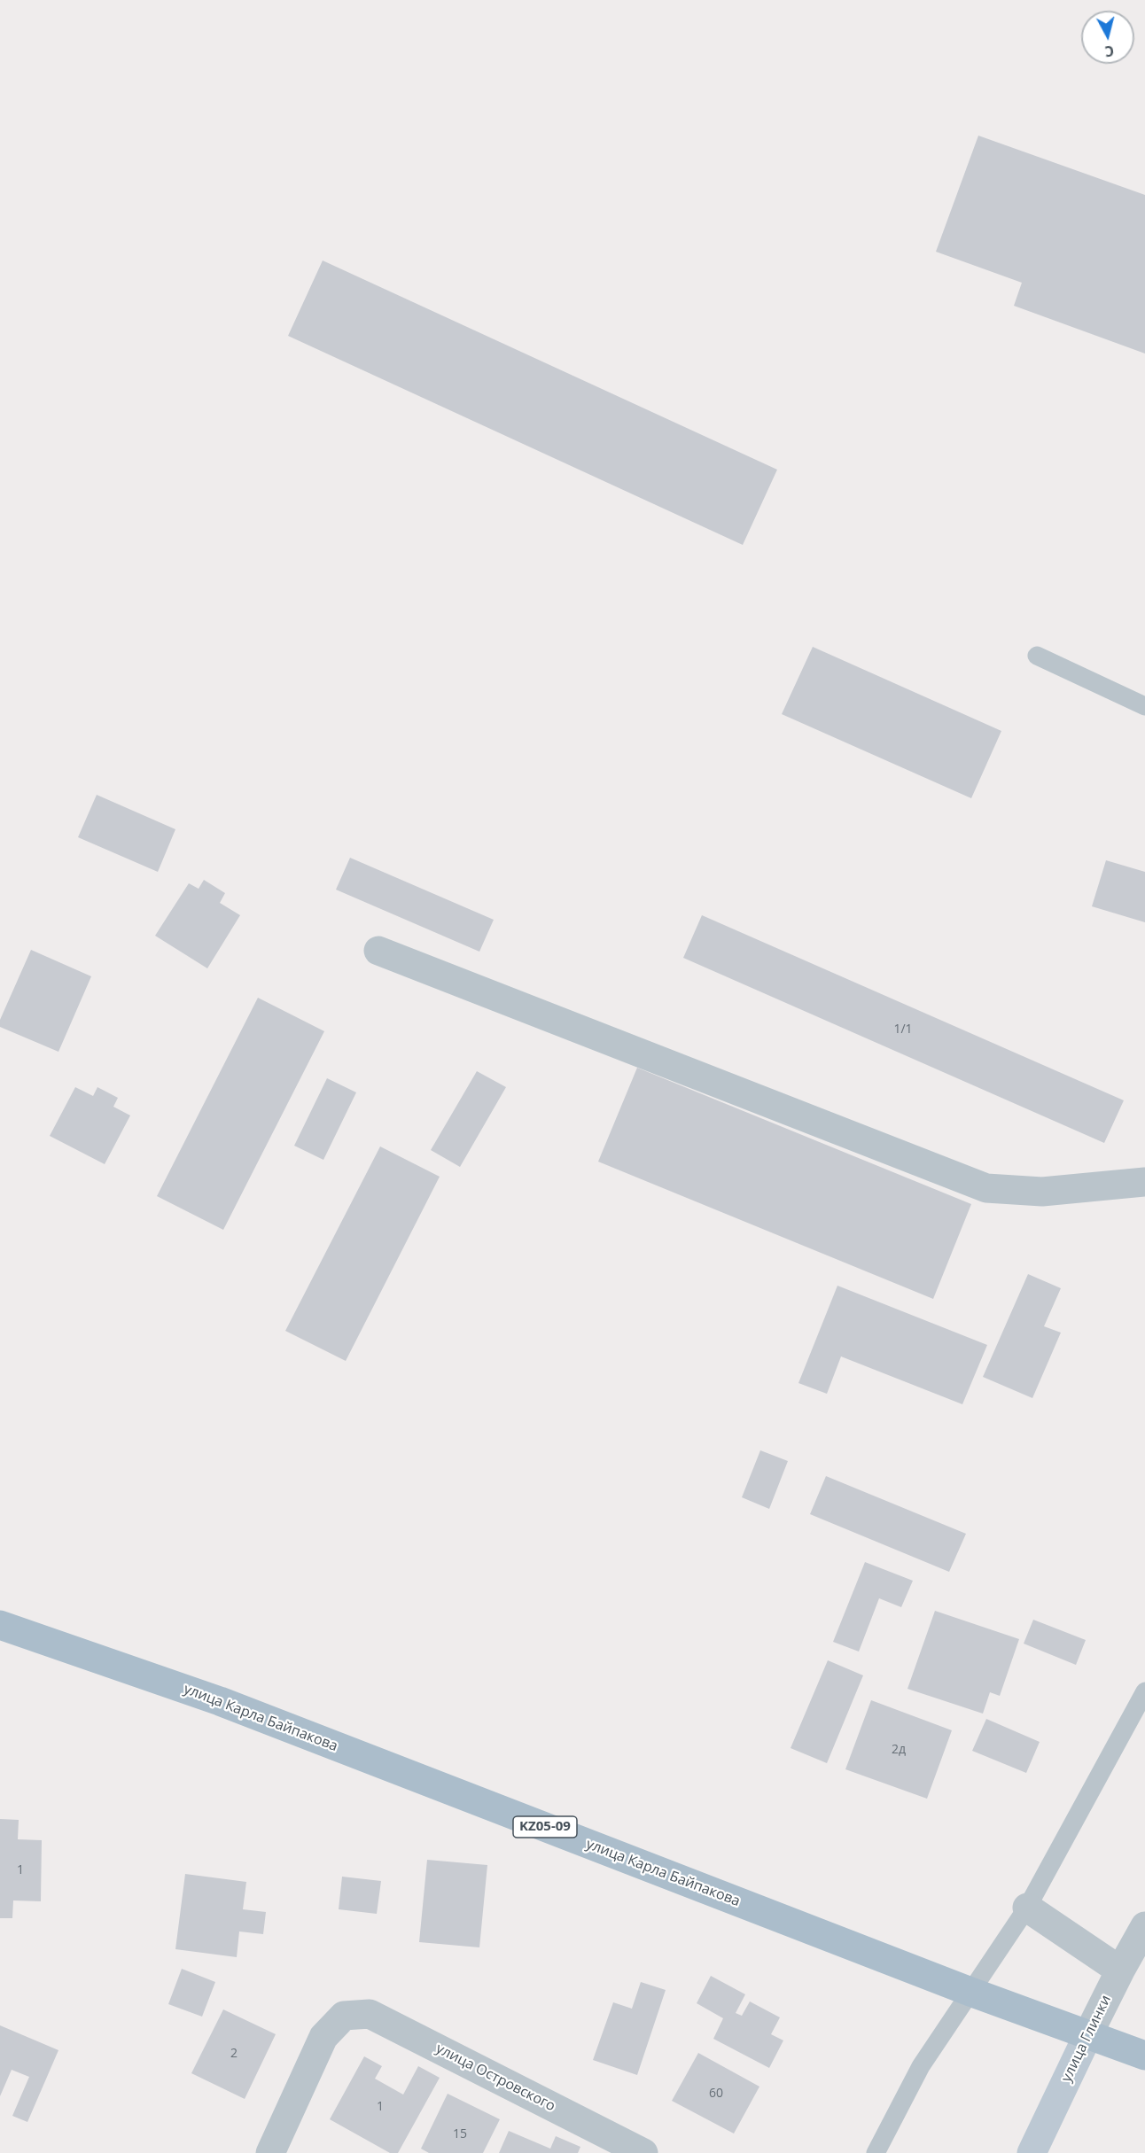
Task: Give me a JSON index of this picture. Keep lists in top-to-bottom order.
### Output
{
  "streets": {
    "main road": ["улица Карла Байпакова", "KZ05-09", "улица Глинки"],
    "street": ["улица Островского"]
  },
  "crossings": [
    ["улица Карла Байпакова", "улица Глинки"]
  ],
  "house_numbers": [
    "1/1",
    "2д",
    "1",
    "2",
    "60",
    "1",
    "15"
  ],
  "north": "bottom"
}
